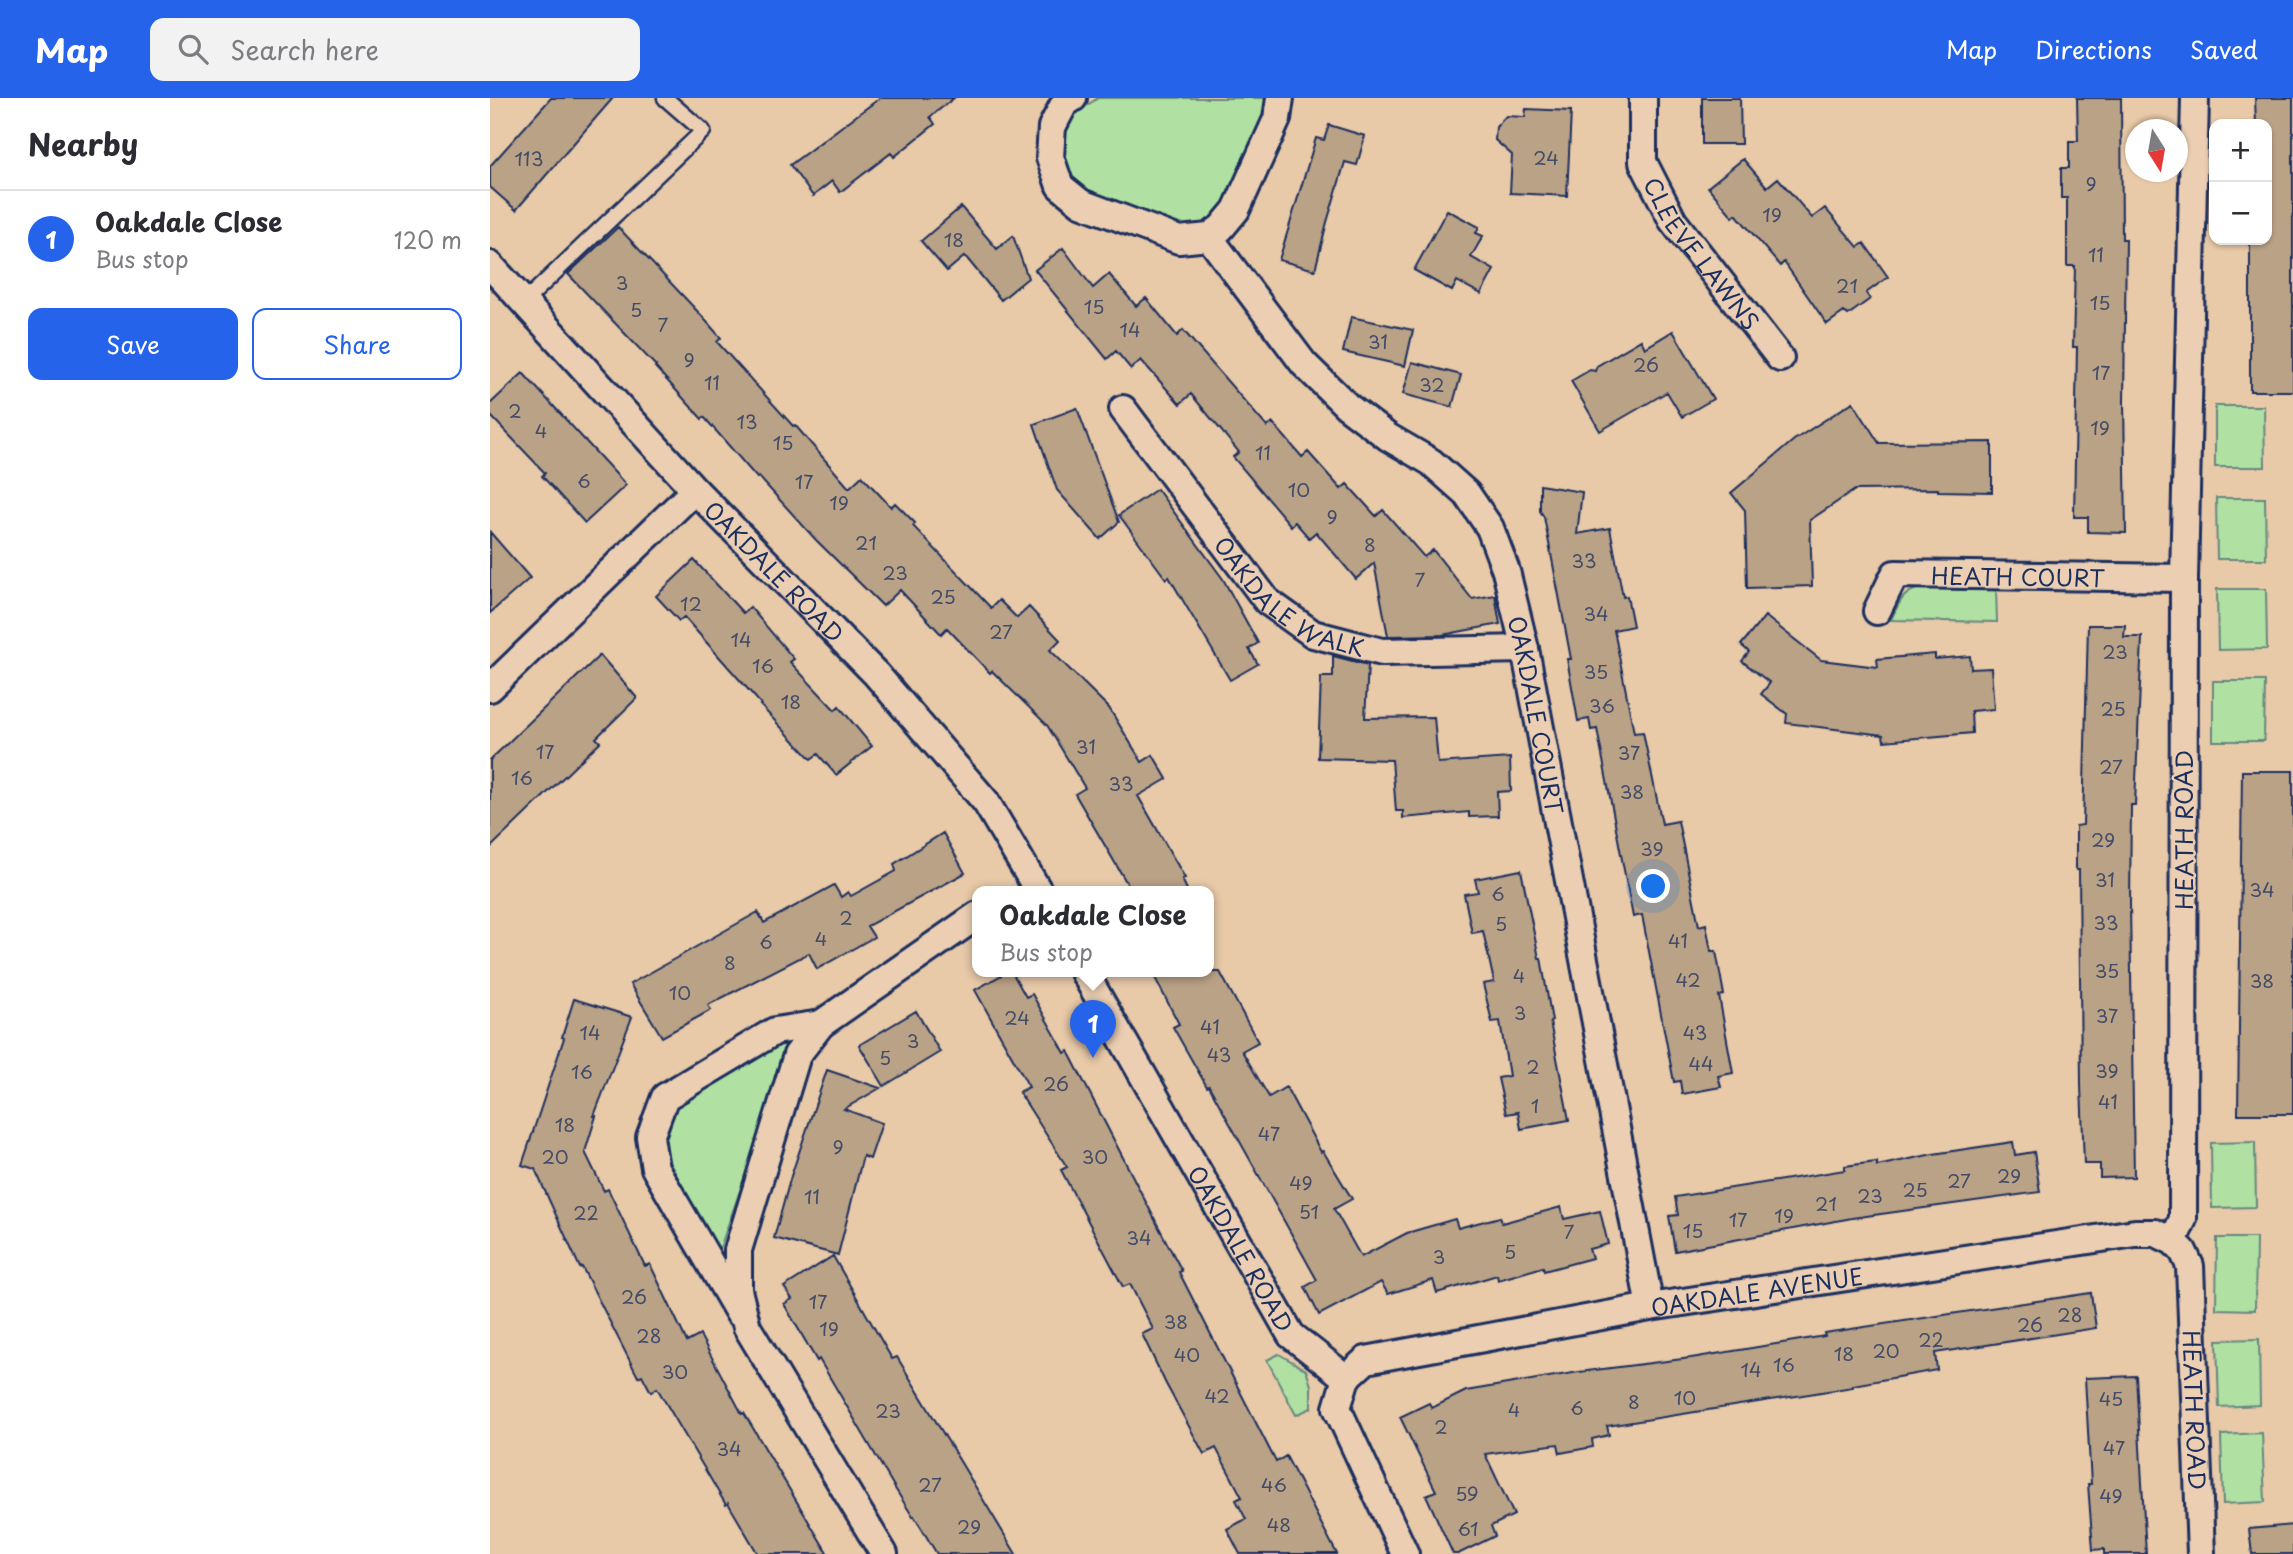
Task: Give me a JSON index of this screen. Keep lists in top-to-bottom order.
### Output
{
  "streets": {
    "street": [
      "CLEEVE LAWNS",
      "OAKDALE ROAD",
      "HEATH COURT",
      "OAKDALE WALK",
      "OAKDALE COURT",
      "HEATH ROAD",
      "OAKDALE AVENUE"
    ]
  },
  "crossings": [
    ["OAKDALE ROAD", "OAKDALE AVENUE"],
    ["HEATH COURT", "HEATH ROAD"],
    ["OAKDALE WALK", "OAKDALE COURT"],
    ["OAKDALE COURT", "OAKDALE AVENUE"],
    ["HEATH ROAD", "OAKDALE AVENUE"]
  ],
  "house_numbers": [
    "24",
    "113",
    "9",
    "19",
    "18",
    "11",
    "3",
    "21",
    "15",
    "15",
    "5",
    "7",
    "14",
    "31",
    "9",
    "26",
    "17",
    "11",
    "32",
    "2",
    "13",
    "19",
    "4",
    "15",
    "11",
    "6",
    "17",
    "10",
    "19",
    "9",
    "21",
    "8",
    "33",
    "23",
    "7",
    "25",
    "12",
    "34",
    "27",
    "14",
    "23",
    "16",
    "35",
    "18",
    "36",
    "25",
    "31",
    "17",
    "37",
    "27",
    "16",
    "33",
    "38",
    "29",
    "39",
    "31",
    "34",
    "6",
    "2",
    "33",
    "5",
    "4",
    "41",
    "6",
    "8",
    "35",
    "4",
    "42",
    "38",
    "10",
    "3",
    "37",
    "24",
    "41",
    "14",
    "43",
    "3",
    "43",
    "5",
    "44",
    "2",
    "39",
    "16",
    "26",
    "41",
    "1",
    "18",
    "47",
    "9",
    "20",
    "30",
    "29",
    "27",
    "49",
    "25",
    "23",
    "11",
    "21",
    "51",
    "22",
    "19",
    "17",
    "15",
    "7",
    "34",
    "5",
    "3",
    "26",
    "17",
    "28",
    "38",
    "26",
    "19",
    "28",
    "22",
    "20",
    "18",
    "40",
    "16",
    "14",
    "30",
    "42",
    "10",
    "45",
    "8",
    "6",
    "4",
    "23",
    "2",
    "47",
    "34",
    "27",
    "46",
    "59",
    "49",
    "48",
    "29",
    "61"
  ],
  "north": "bottom",
  "page": {
    "header": "Map",
    "search": "Search here",
    "nav": ["Map", "Directions", "Saved"],
    "heading": "Nearby",
    "map_buttons": ["+", "−"],
    "list": [
      {
        "mark": "1",
        "name": "Oakdale Close",
        "note": "Bus stop",
        "value": "120 m"
      }
    ],
    "buttons": ["Save", "Share"],
    "popup": ["Oakdale Close", "Bus stop"],
    "pins": "1"
  }
}
